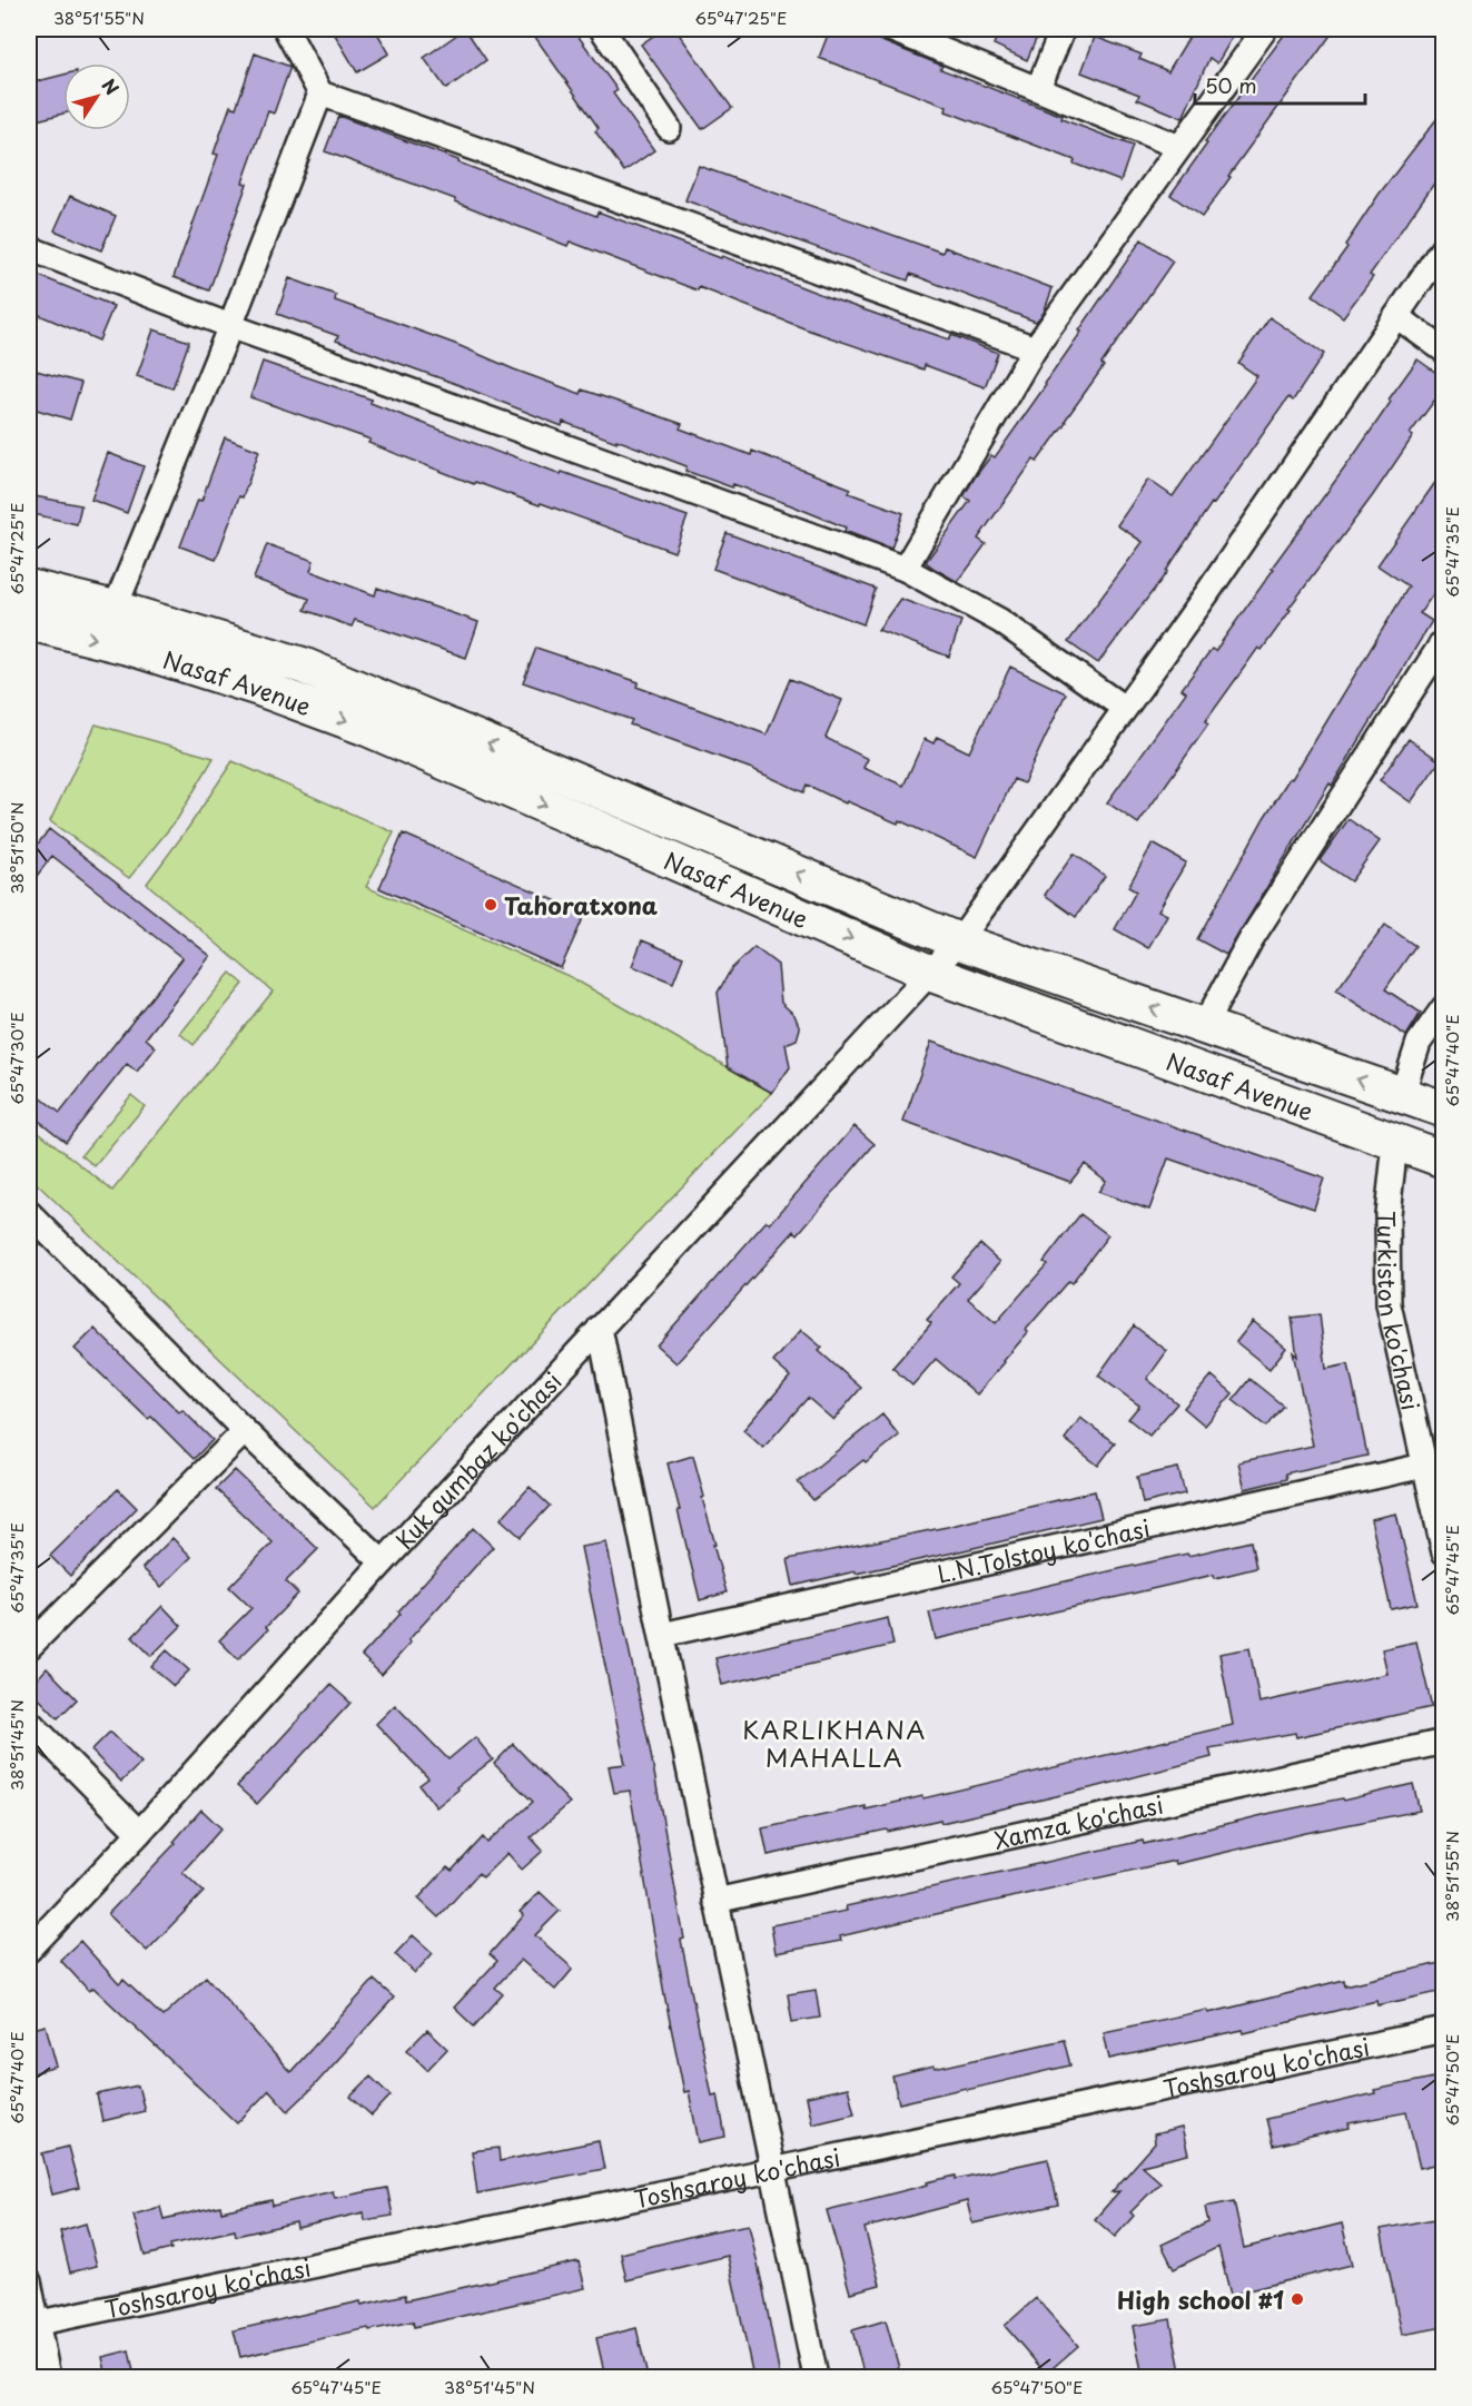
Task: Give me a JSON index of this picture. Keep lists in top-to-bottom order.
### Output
{
  "streets": {
    "main road": ["Nasaf Avenue"],
    "street": [
      "Turkiston ko'chasi",
      "Kuk gumbaz ko'chasi",
      "L.N.Tolstoy ko'chasi",
      "Xamza ko'chasi",
      "Toshsaroy ko'chasi"
    ]
  },
  "crossings": [
    ["Nasaf Avenue", "Turkiston ko'chasi"],
    ["Nasaf Avenue", "Kuk gumbaz ko'chasi"],
    ["Turkiston ko'chasi", "L.N.Tolstoy ko'chasi"]
  ],
  "districts": ["KARLIKHANA MAHALLA"],
  "places": ["Tahoratxona", "High school #1"],
  "scale_bar": "50 m",
  "north": "top right",
  "coordinates": [
    "38°51'55\"N",
    "65°47'25\"E",
    "65°47'35\"E",
    "38°51'50\"N",
    "65°47'30\"E",
    "65°47'40\"E",
    "65°47'45\"E",
    "38°51'45\"N",
    "65°47'50\"E"
  ]
}
